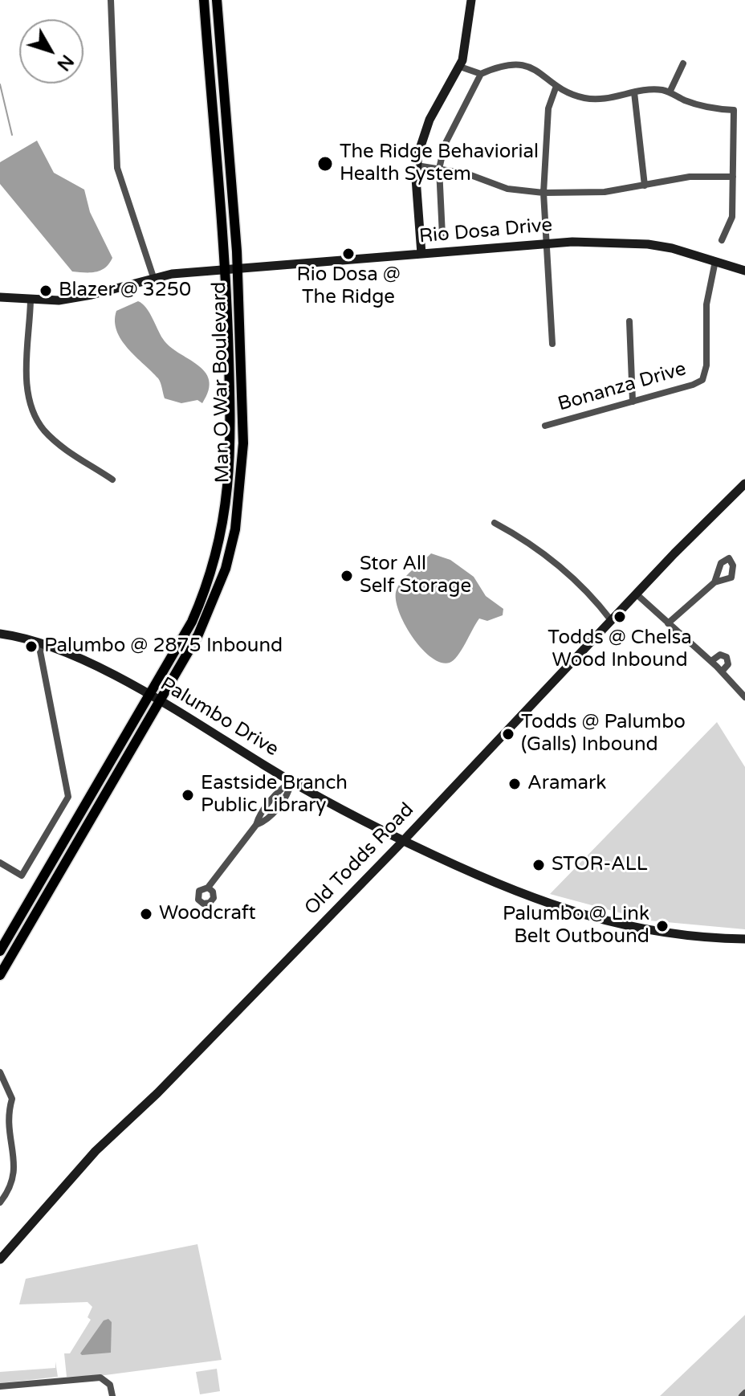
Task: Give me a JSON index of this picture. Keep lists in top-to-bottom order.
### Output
{
  "streets": {
    "main road": ["Man O War Boulevard"],
    "street": [
      "Rio Dosa Drive",
      "Bonanza Drive",
      "Palumbo Drive",
      "Old Todds Road"
    ]
  },
  "crossings": [
    ["Rio Dosa Drive", "Man O War Boulevard"],
    ["Rio Dosa Drive", "Bonanza Drive"],
    ["Man O War Boulevard", "Palumbo Drive"],
    ["Palumbo Drive", "Old Todds Road"]
  ],
  "places": [
    "The Ridge Behaviorial Health System",
    "Rio Dosa @ The Ridge",
    "Blazer @ 3250",
    "Stor All Self Storage",
    "Todds @ Chelsa Wood Inbound",
    "Palumbo @ 2875 Inbound",
    "Todds @ Palumbo (Galls) Inbound",
    "Aramark",
    "Eastside Branch Public Library",
    "STOR-ALL",
    "Woodcraft",
    "Palumbo @ Link Belt Outbound"
  ],
  "north": "bottom right"
}
